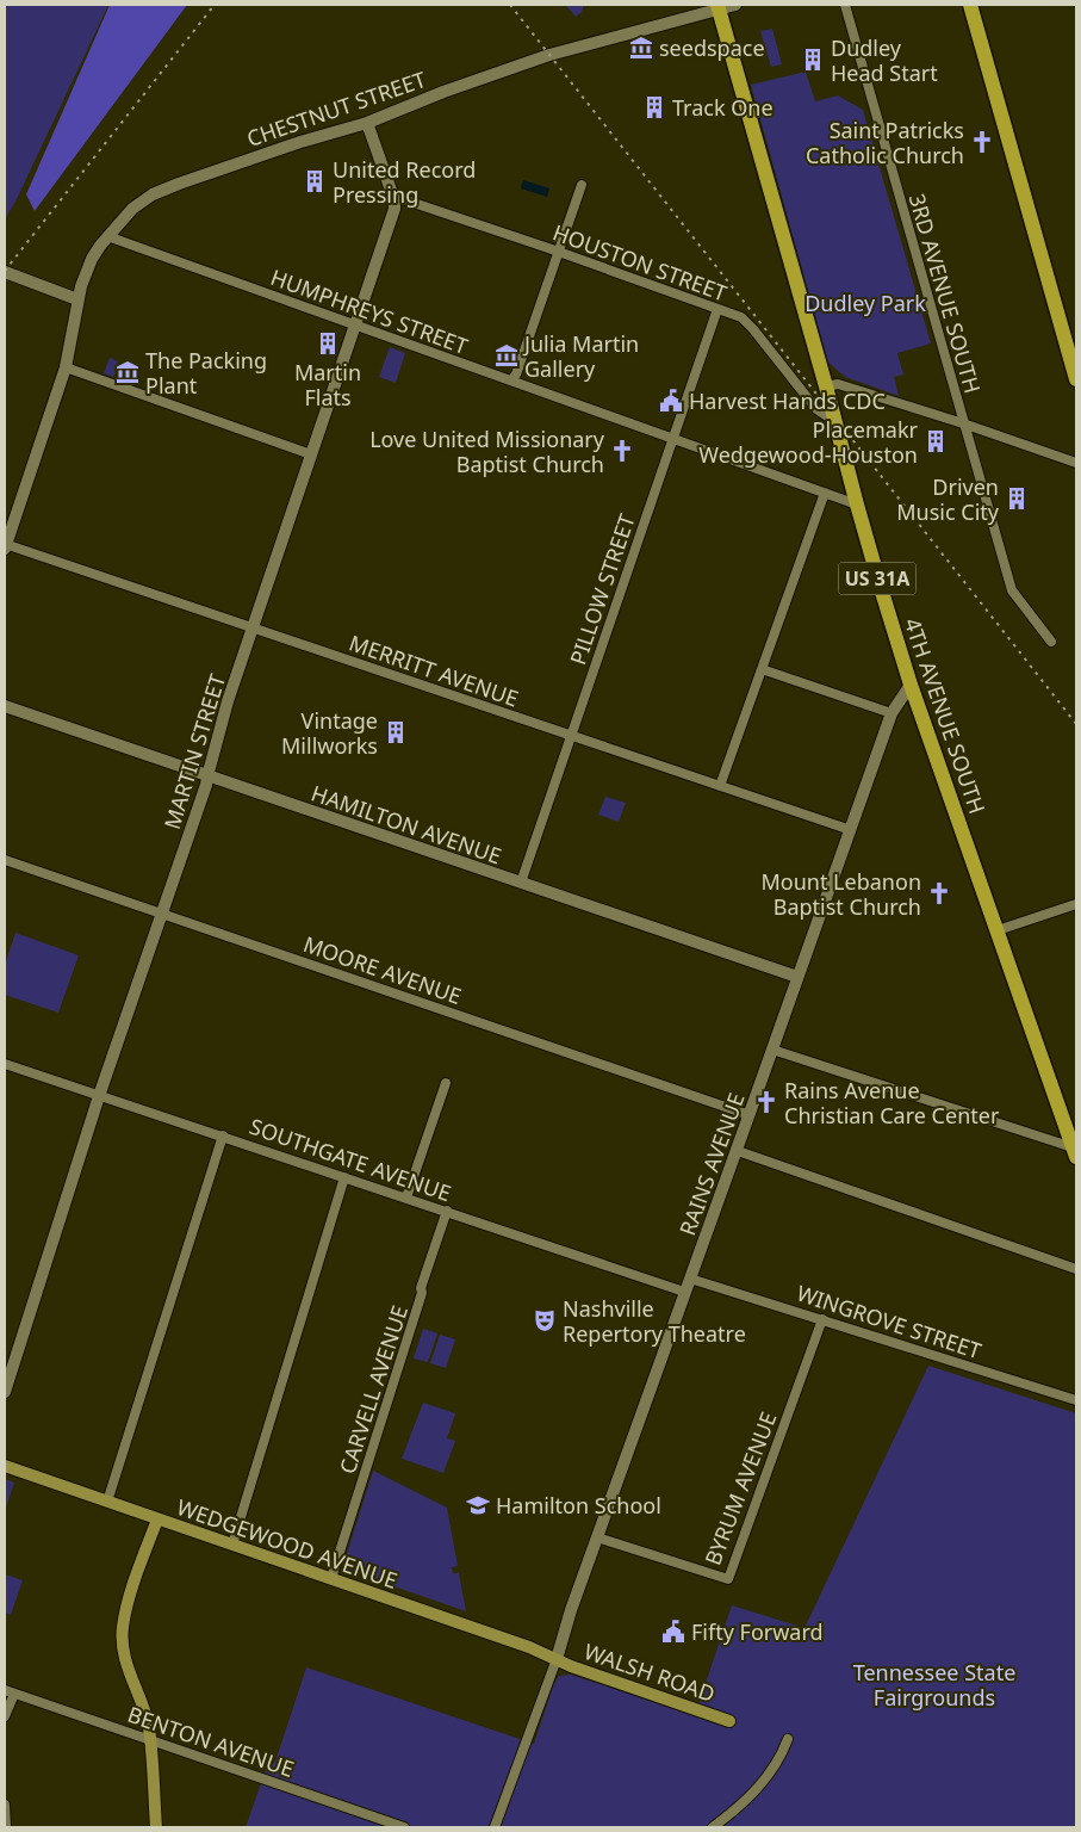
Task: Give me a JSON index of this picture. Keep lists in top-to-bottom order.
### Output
{
  "streets": {
    "main road": [
      "US 31A",
      "4TH AVENUE SOUTH",
      "WEDGEWOOD AVENUE",
      "WALSH ROAD"
    ],
    "street": [
      "CHESTNUT STREET",
      "HOUSTON STREET",
      "3RD AVENUE SOUTH",
      "HUMPHREYS STREET",
      "PILLOW STREET",
      "MERRITT AVENUE",
      "MARTIN STREET",
      "HAMILTON AVENUE",
      "MOORE AVENUE",
      "SOUTHGATE AVENUE",
      "RAINS AVENUE",
      "WINGROVE STREET",
      "CARVELL AVENUE",
      "BYRUM AVENUE",
      "BENTON AVENUE"
    ]
  },
  "crossings": [
    ["CHESTNUT STREET", "HUMPHREYS STREET"],
    ["CHESTNUT STREET", "MERRITT AVENUE"],
    ["CHESTNUT STREET", "4TH AVENUE SOUTH"],
    ["CHESTNUT STREET", "MARTIN STREET"],
    ["HOUSTON STREET", "PILLOW STREET"],
    ["HOUSTON STREET", "4TH AVENUE SOUTH"],
    ["HOUSTON STREET", "MARTIN STREET"],
    ["HUMPHREYS STREET", "PILLOW STREET"],
    ["HUMPHREYS STREET", "4TH AVENUE SOUTH"],
    ["HUMPHREYS STREET", "MARTIN STREET"],
    ["PILLOW STREET", "MERRITT AVENUE"],
    ["PILLOW STREET", "HAMILTON AVENUE"],
    ["MERRITT AVENUE", "MARTIN STREET"],
    ["MERRITT AVENUE", "RAINS AVENUE"],
    ["4TH AVENUE SOUTH", "RAINS AVENUE"],
    ["MARTIN STREET", "HAMILTON AVENUE"],
    ["MARTIN STREET", "MOORE AVENUE"],
    ["MARTIN STREET", "SOUTHGATE AVENUE"],
    ["HAMILTON AVENUE", "RAINS AVENUE"],
    ["MOORE AVENUE", "RAINS AVENUE"],
    ["SOUTHGATE AVENUE", "RAINS AVENUE"],
    ["SOUTHGATE AVENUE", "CARVELL AVENUE"],
    ["RAINS AVENUE", "WINGROVE STREET"],
    ["RAINS AVENUE", "BYRUM AVENUE"],
    ["RAINS AVENUE", "WEDGEWOOD AVENUE"],
    ["RAINS AVENUE", "WALSH ROAD"],
    ["WINGROVE STREET", "BYRUM AVENUE"],
    ["CARVELL AVENUE", "WEDGEWOOD AVENUE"],
    ["WEDGEWOOD AVENUE", "WALSH ROAD"]
  ],
  "parks": ["Dudley Park", "Tennessee State Fairgrounds"],
  "places": {
    "museum": ["seedspace", "Julia Martin Gallery", "The Packing Plant"],
    "building": [
      "Dudley Head Start",
      "Track One",
      "United Record Pressing",
      "Martin Flats",
      "Placemakr Wedgewood-Houston",
      "Driven Music City",
      "Vintage Millworks"
    ],
    "church": [
      "Saint Patricks Catholic Church",
      "Love United Missionary Baptist Church",
      "Mount Lebanon Baptist Church",
      "Rains Avenue Christian Care Center"
    ],
    "public building": ["Harvest Hands CDC", "Fifty Forward"],
    "theatre": ["Nashville Repertory Theatre"],
    "school or university": ["Hamilton School"]
  }
}
